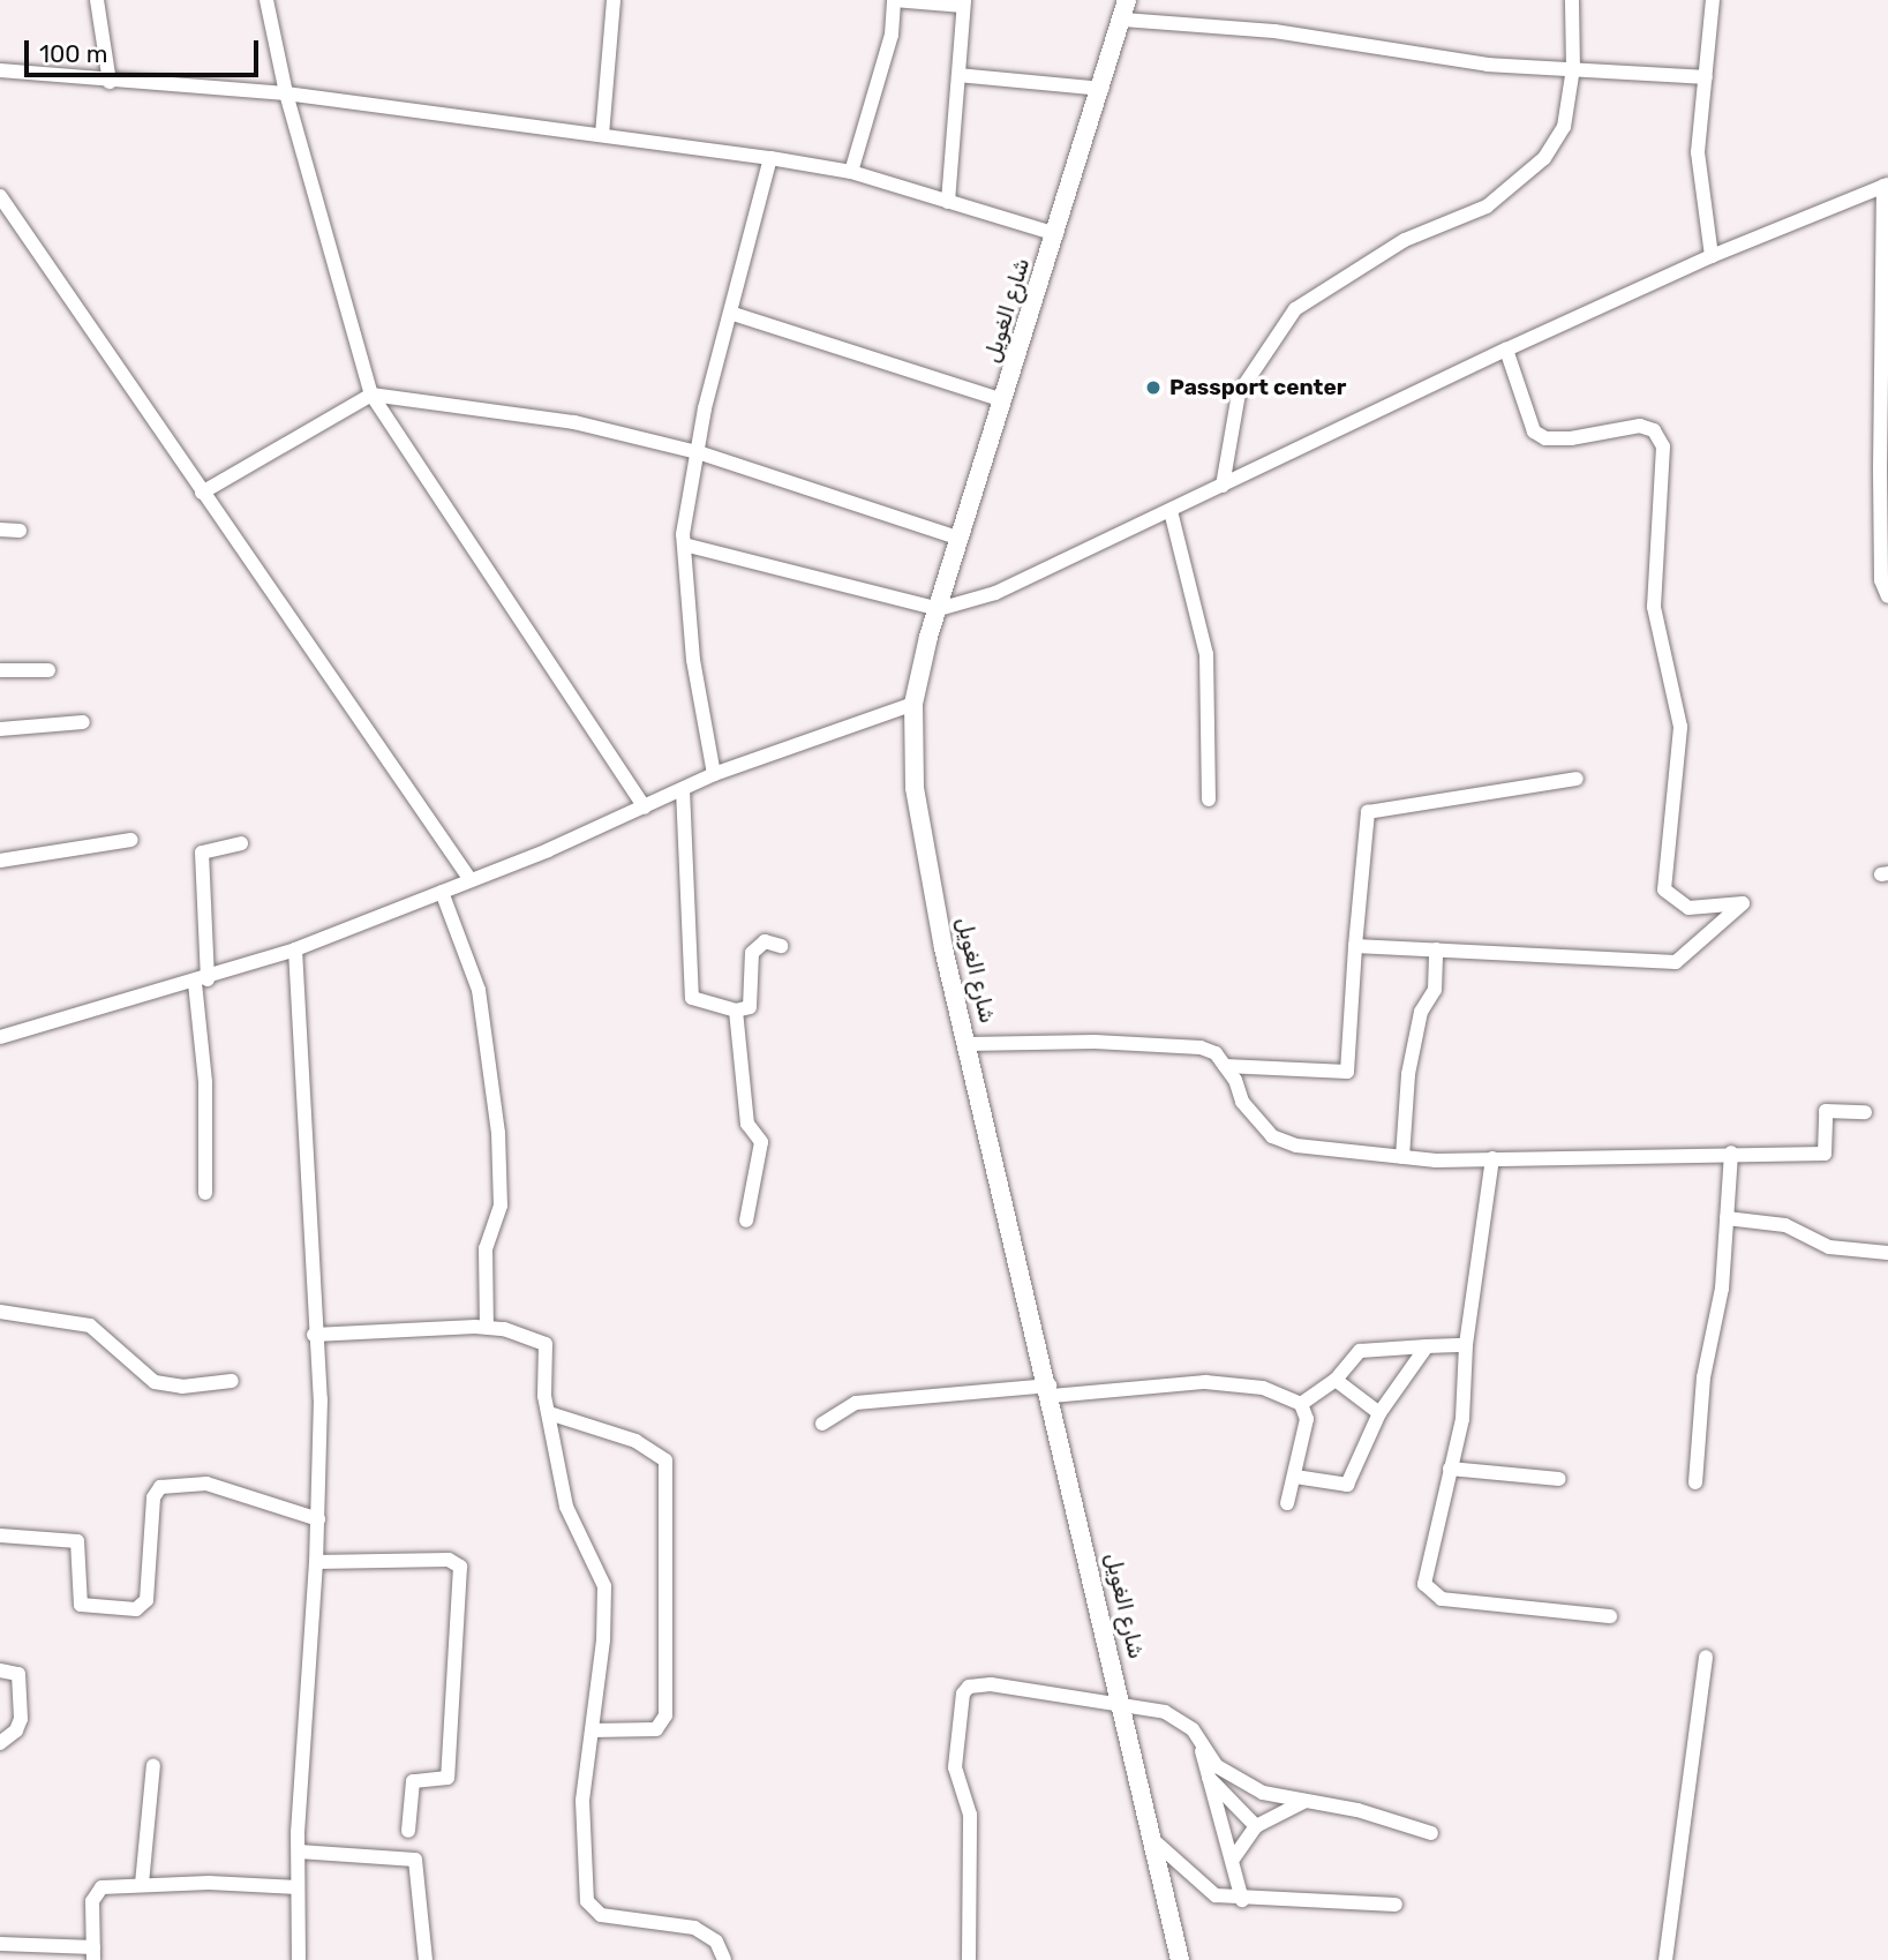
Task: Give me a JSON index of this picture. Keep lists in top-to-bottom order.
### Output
{
  "streets": {
    "street": ["شارع الغويل"]
  },
  "places": ["Passport center"],
  "scale_bar": "100 m"
}
